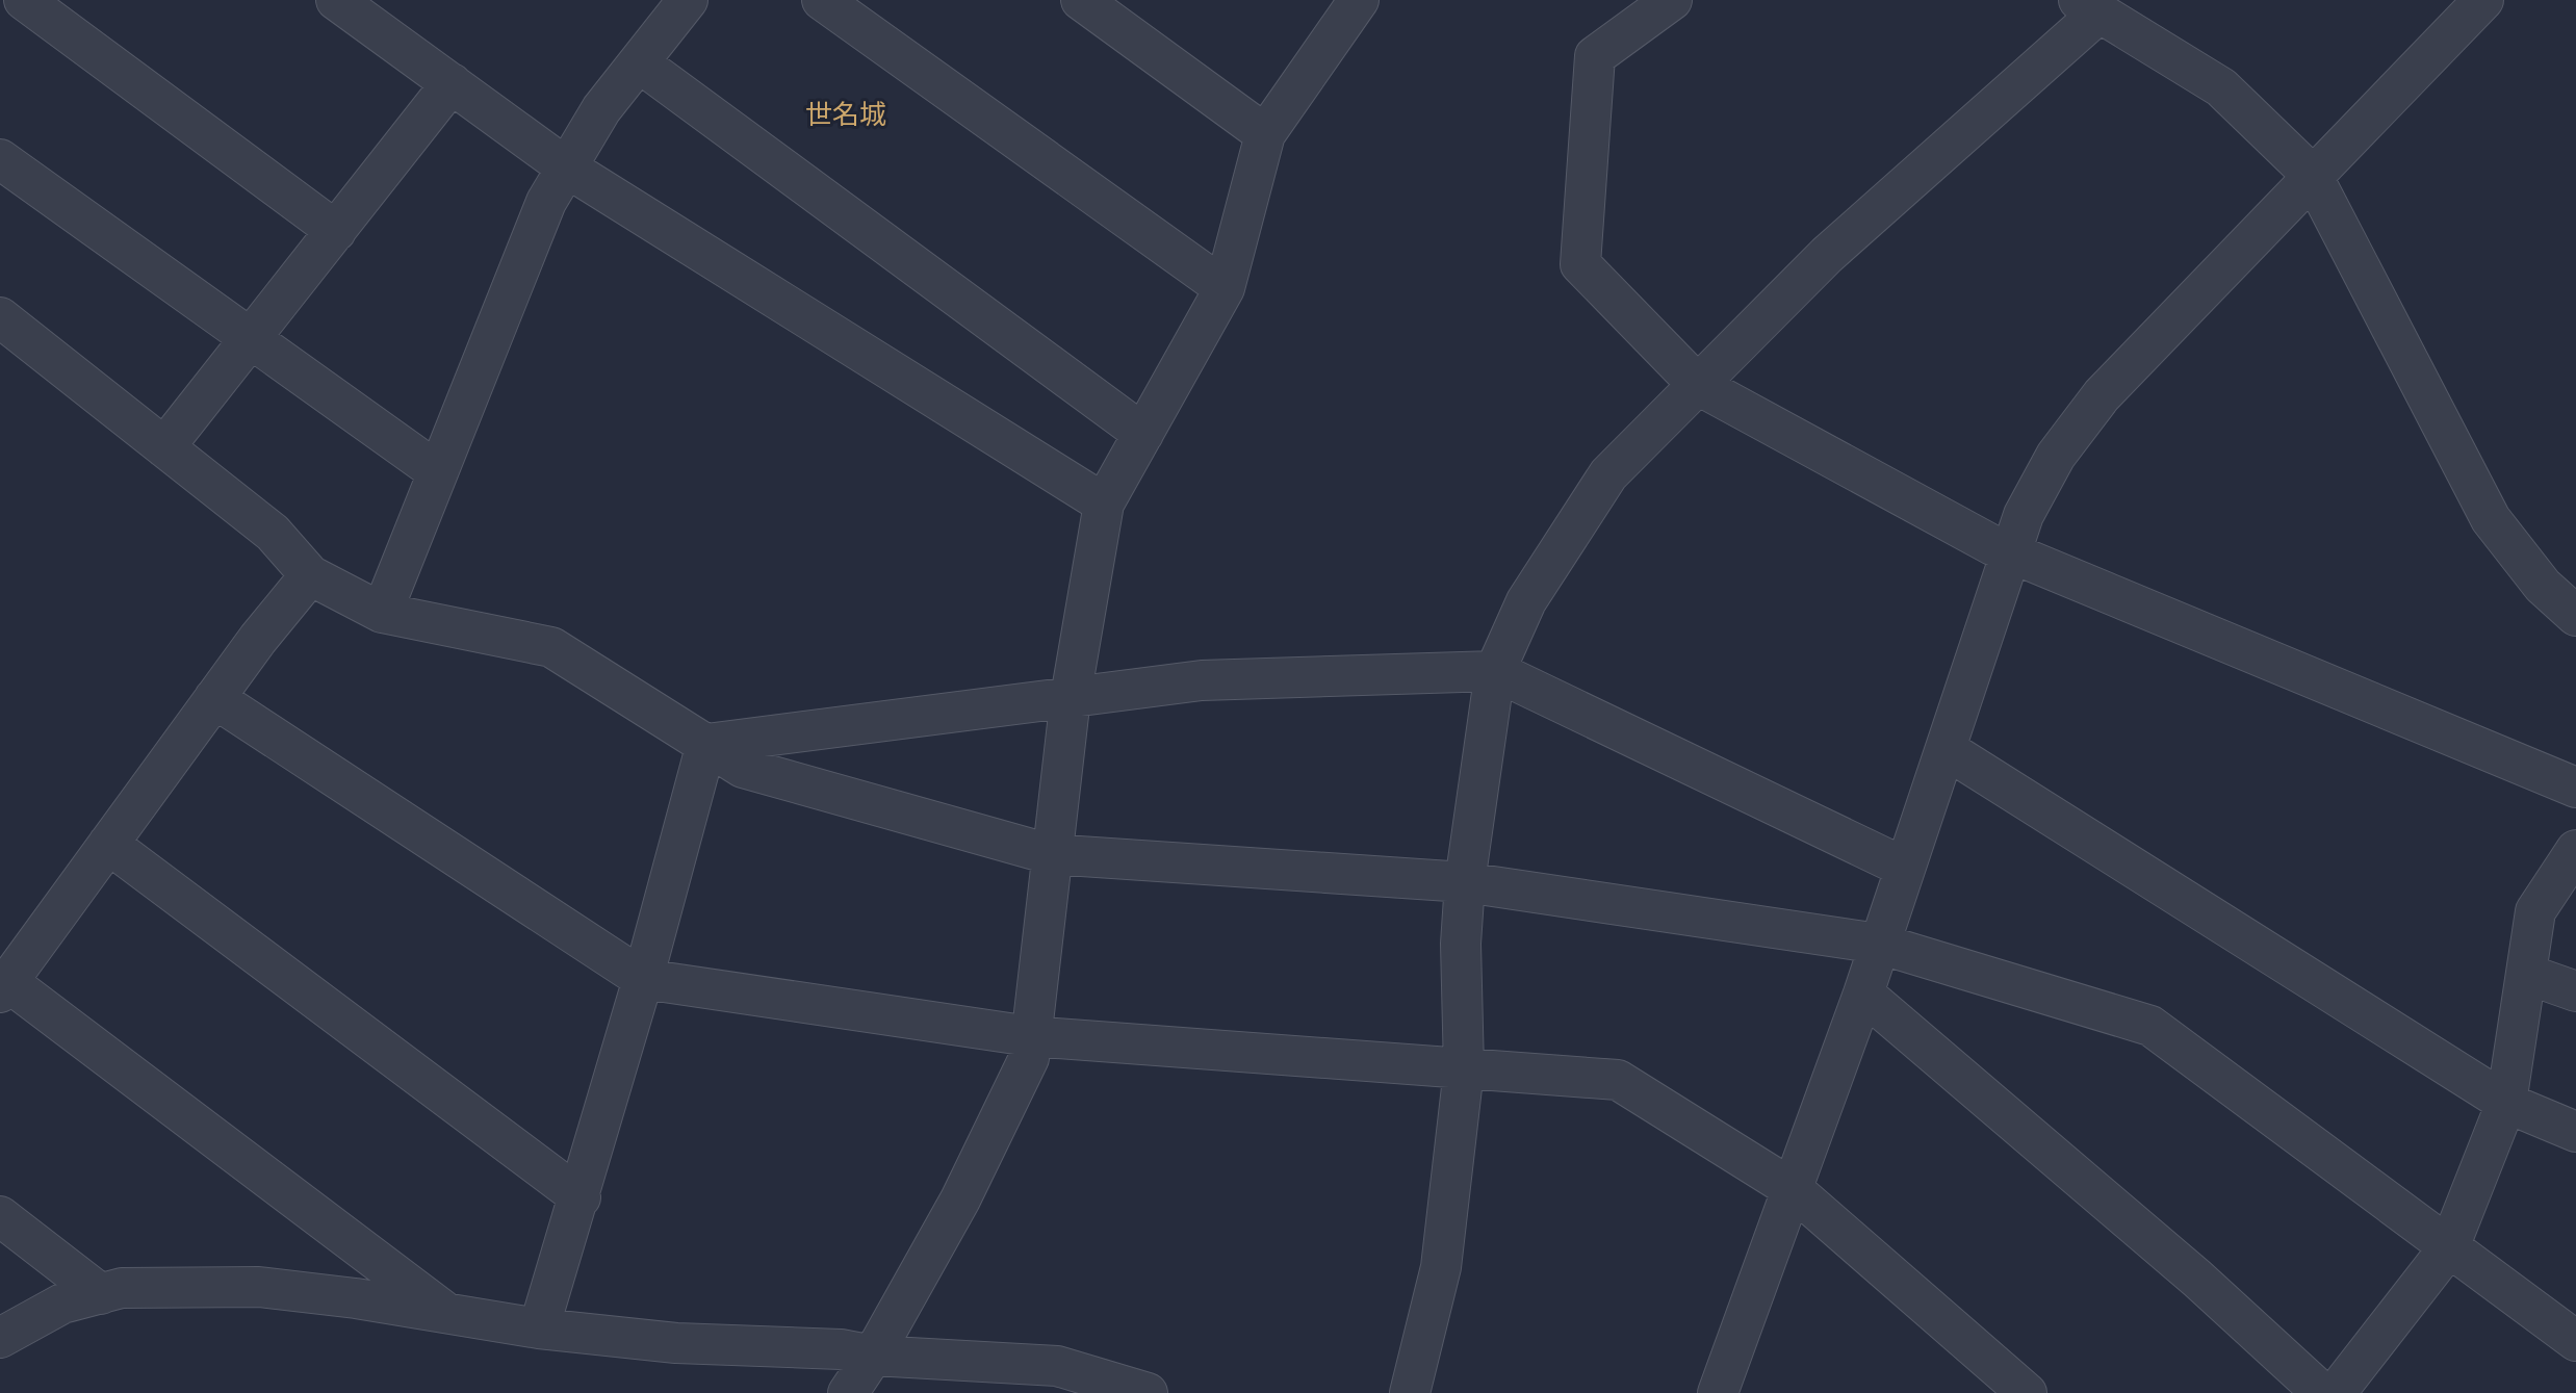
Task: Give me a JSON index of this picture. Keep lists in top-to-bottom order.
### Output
{
  "districts": ["世名城"]
}
